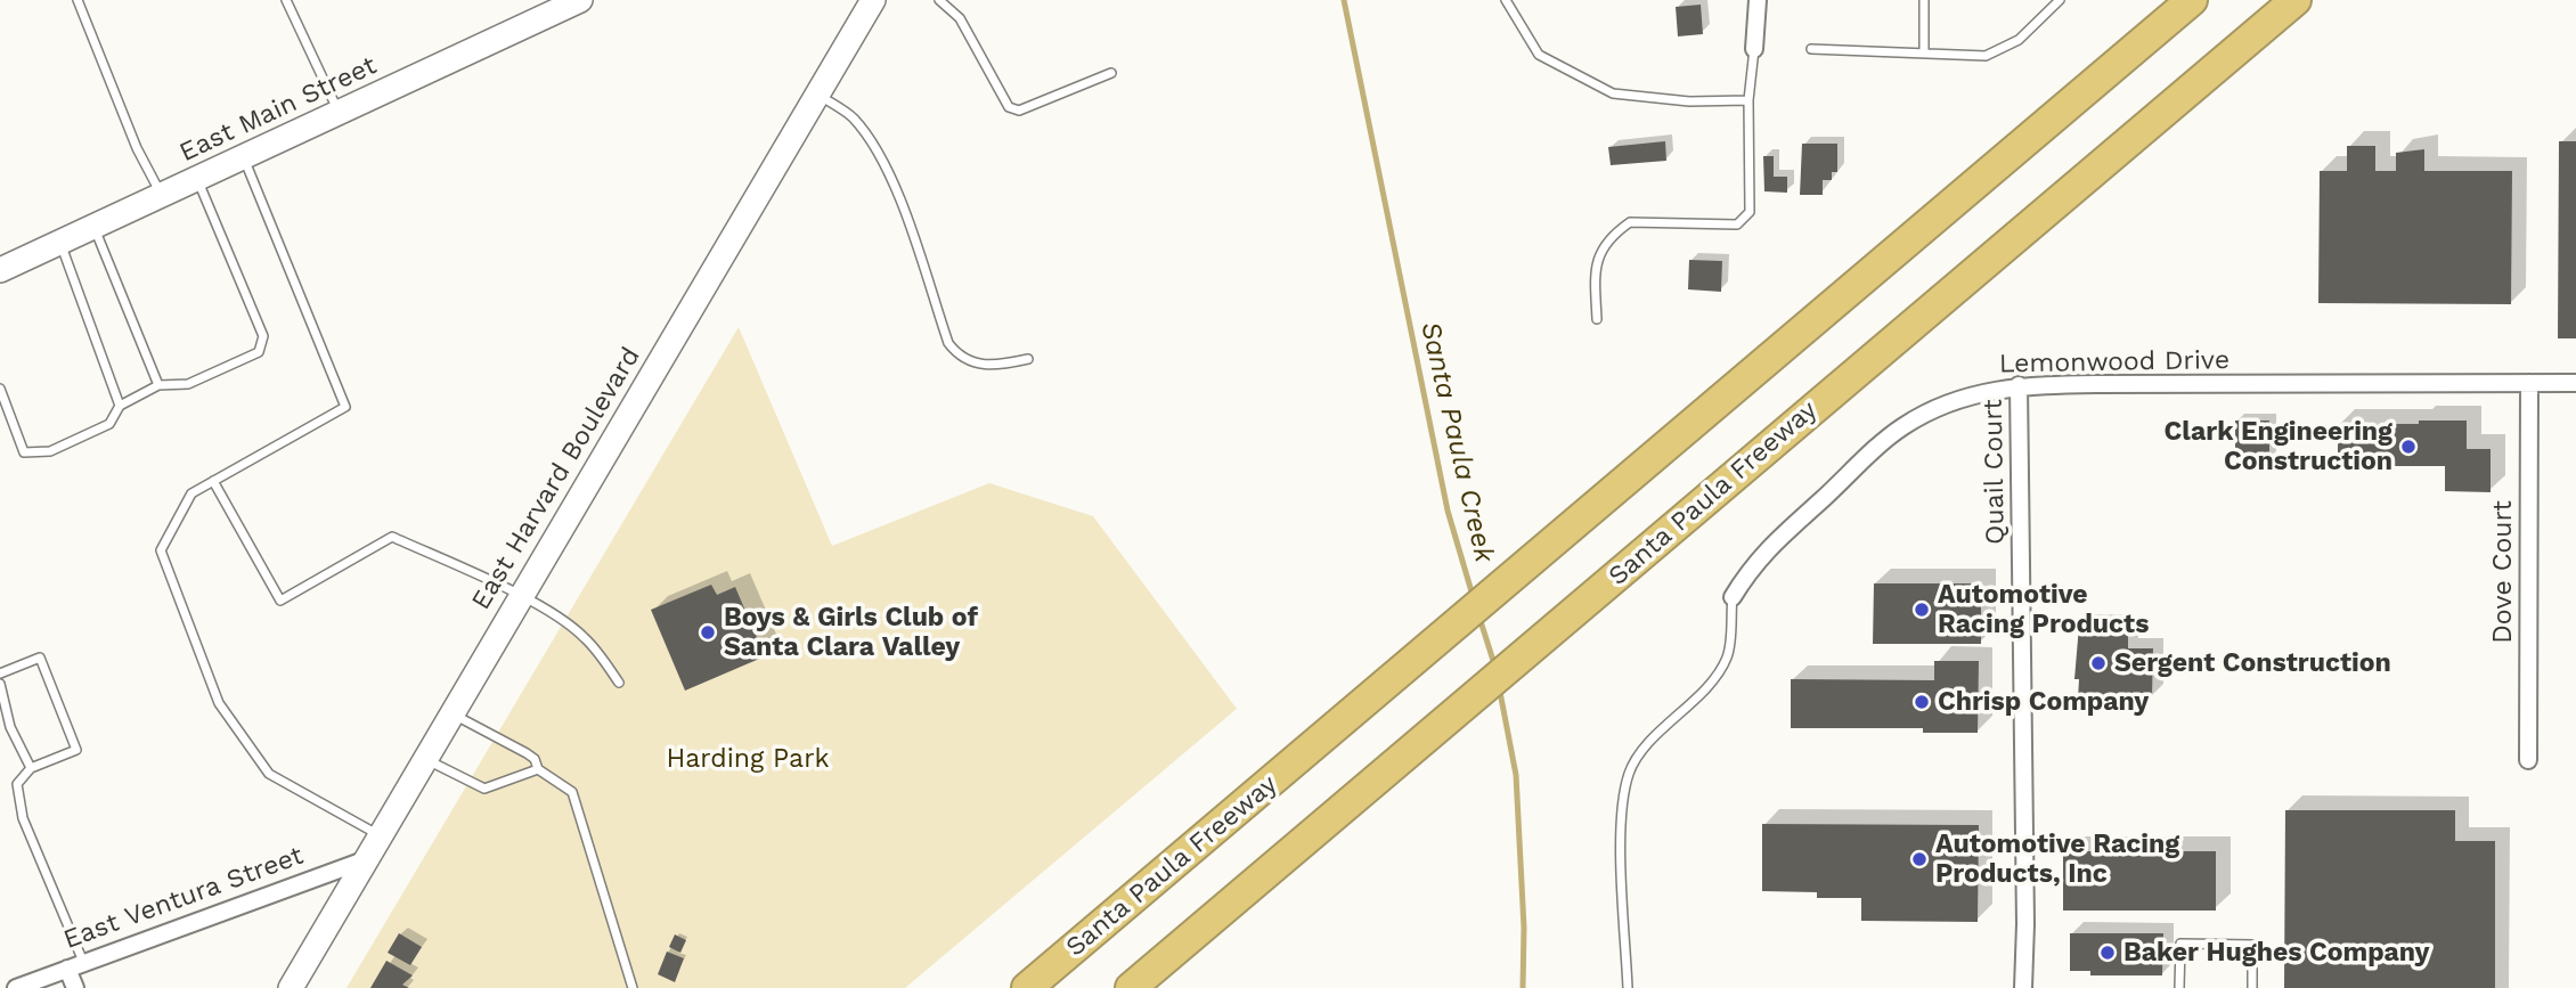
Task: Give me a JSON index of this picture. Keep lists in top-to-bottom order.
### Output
{
  "streets": {
    "highway": ["Santa Paula Freeway"],
    "main road": ["East Main Street", "East Harvard Boulevard"],
    "street": [
      "Lemonwood Drive",
      "Quail Court",
      "Dove Court",
      "East Ventura Street"
    ]
  },
  "crossings": [
    ["Lemonwood Drive", "Quail Court"],
    ["Lemonwood Drive", "Dove Court"],
    ["East Harvard Boulevard", "East Ventura Street"]
  ],
  "water": ["Santa Paula Creek"],
  "parks": ["Harding Park"],
  "places": [
    "Clark Engineering Construction",
    "Automotive Racing Products",
    "Boys & Girls Club of Santa Clara Valley",
    "Sergent Construction",
    "Chrisp Company",
    "Automotive Racing Products, Inc",
    "Baker Hughes Company"
  ]
}
